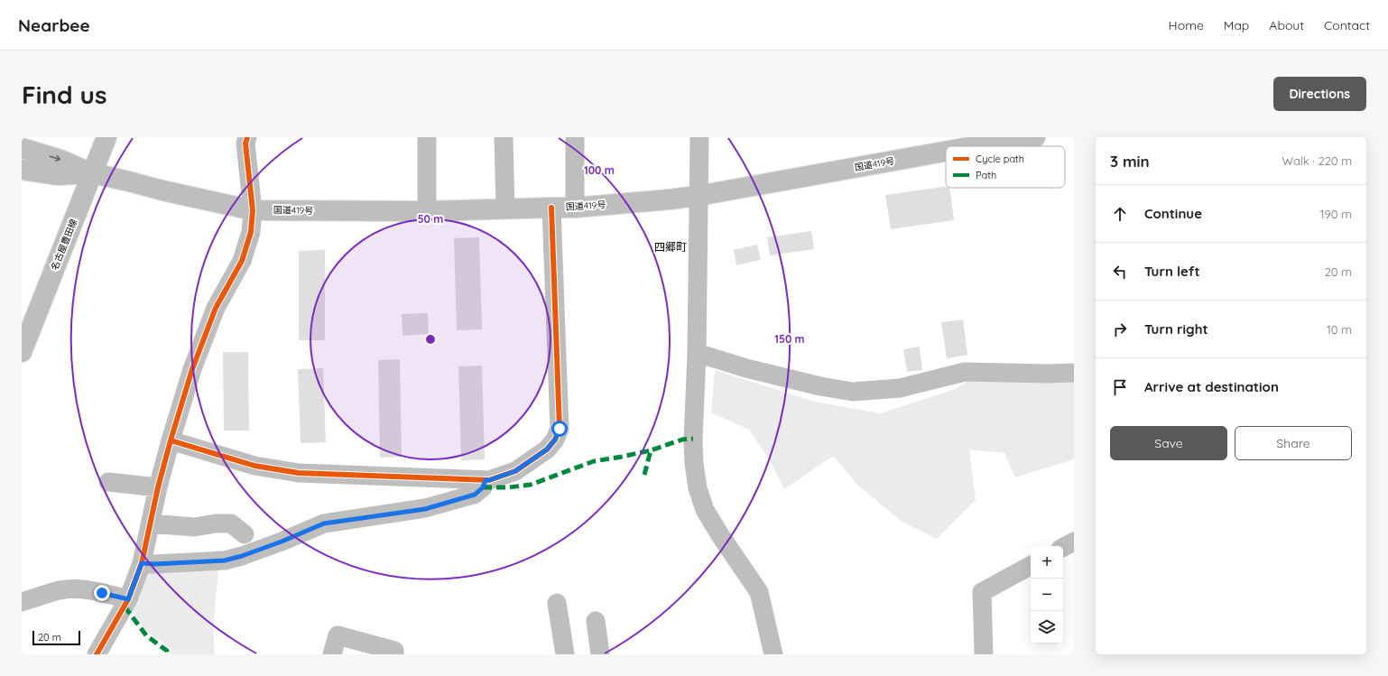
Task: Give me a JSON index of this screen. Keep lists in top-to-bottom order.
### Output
{
  "streets": {
    "main road": ["国道419号", "名古屋豊田線"]
  },
  "crossings": [
    ["国道419号", "名古屋豊田線"]
  ],
  "districts": ["四郷町"],
  "legend": ["Cycle path", "Path"],
  "scale_bar": "20 m",
  "page": {
    "header": "Nearbee",
    "nav": [
      "Home",
      "Map",
      "About",
      "Contact"
    ],
    "buttons": [
      "Directions",
      ["Save", "Share"]
    ],
    "title": "Find us",
    "heading": ["3 min", "Walk · 220 m"],
    "list": [
      ["Continue", "190 m"],
      ["Turn left", "20 m"],
      ["Turn right", "10 m"],
      "Arrive at destination"
    ],
    "map_buttons": ["+", "−"],
    "scale": "20 m"
  },
  "rings": ["100 m", "50 m", "150 m"]
}
